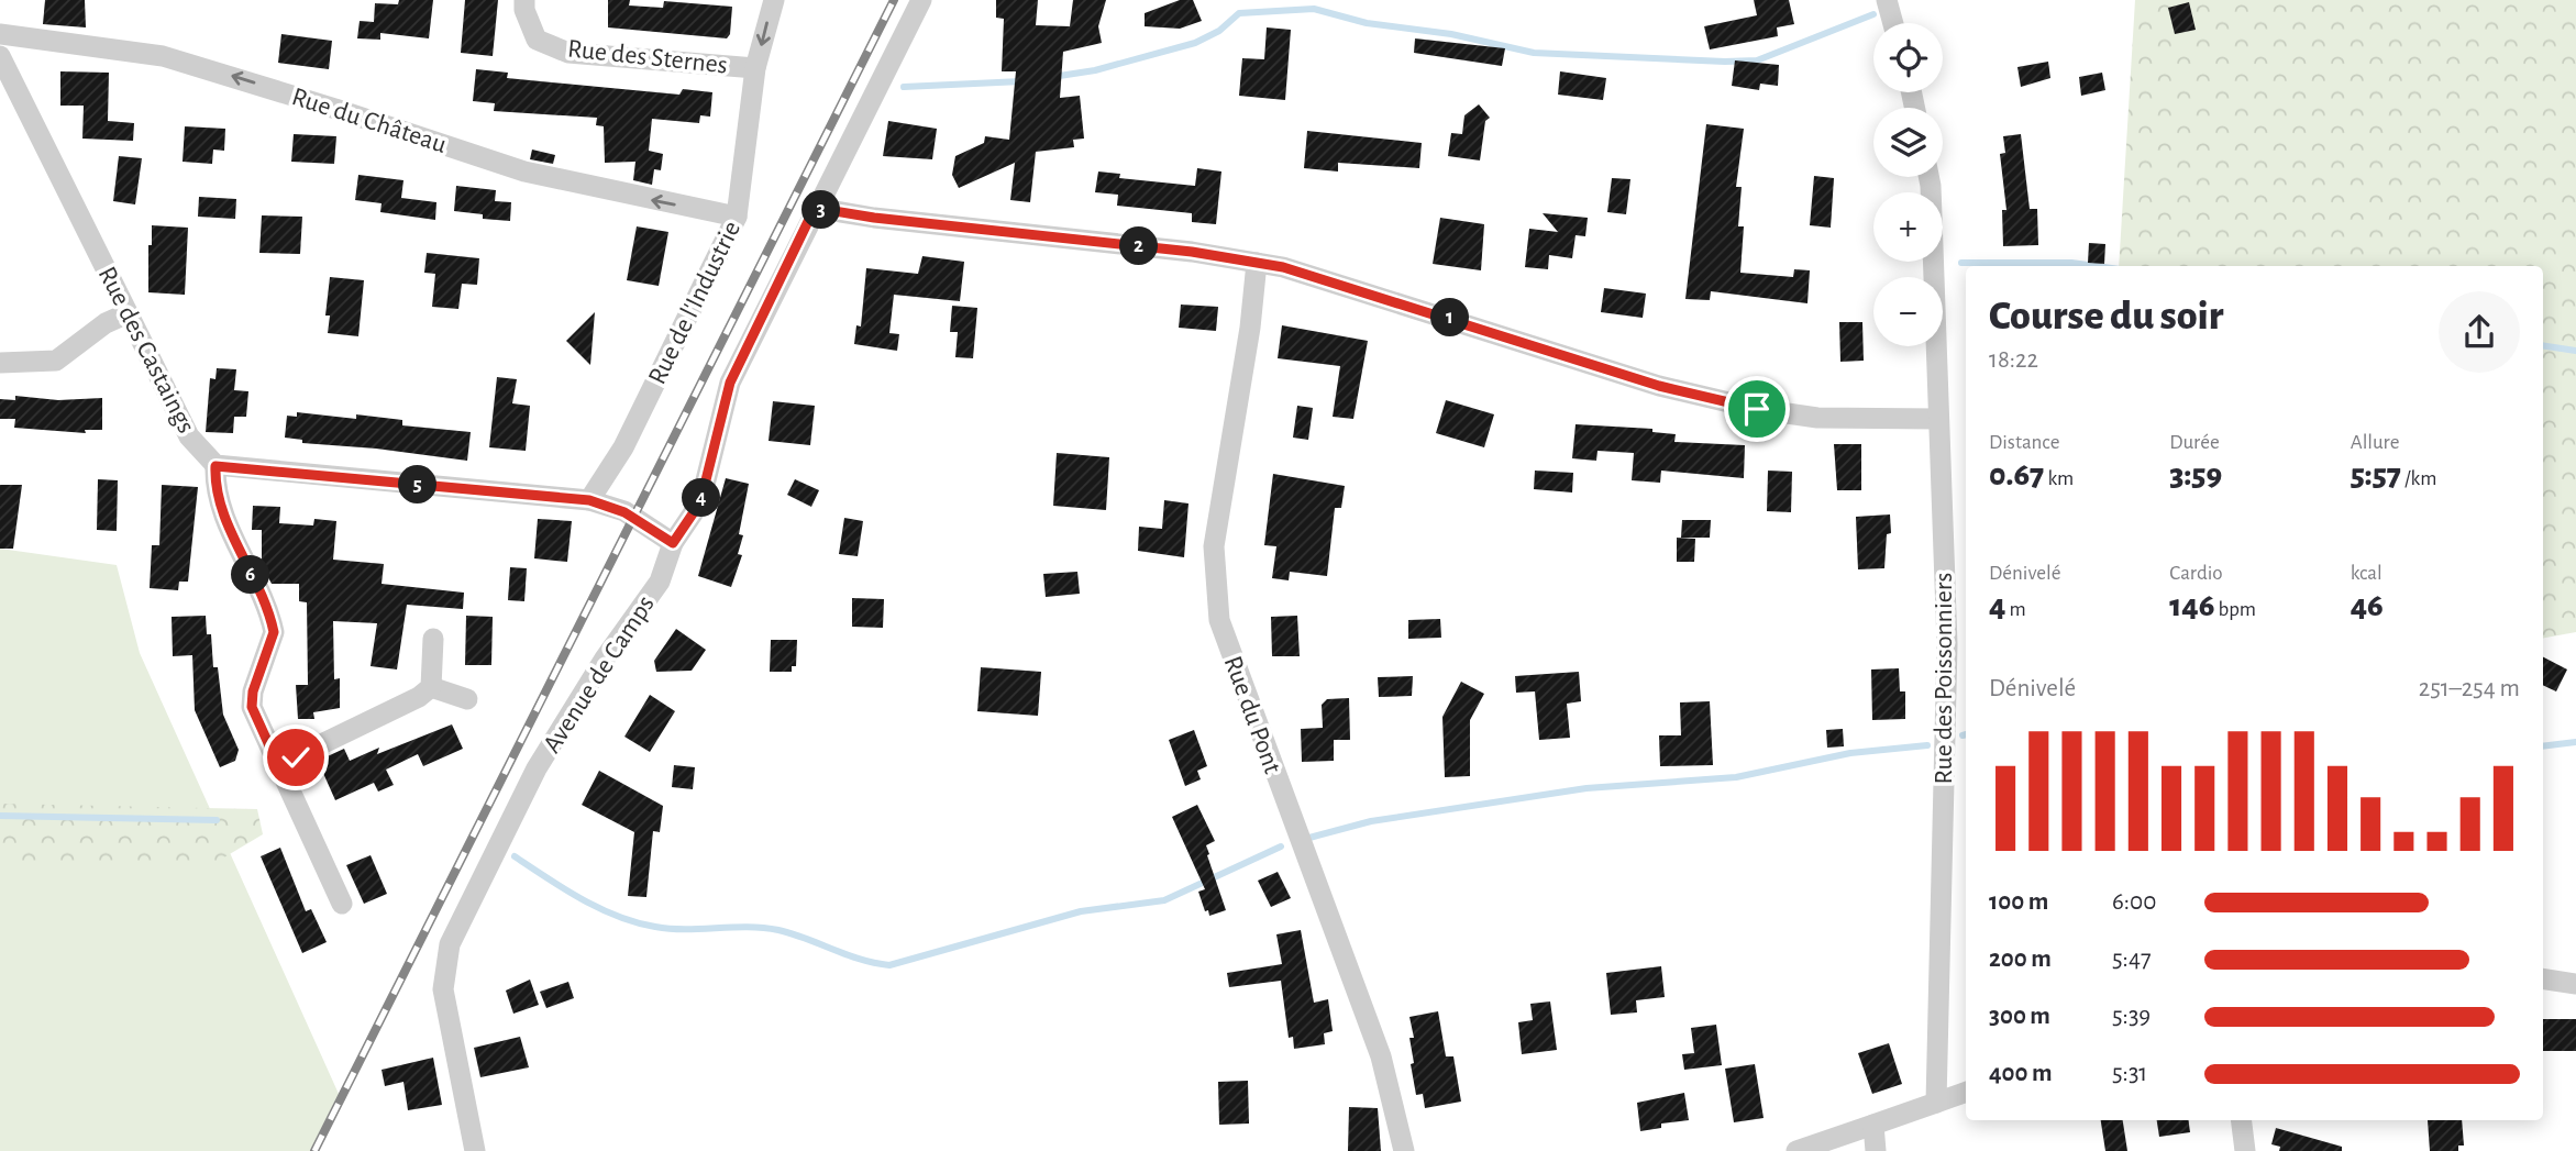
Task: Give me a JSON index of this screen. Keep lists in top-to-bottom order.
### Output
{
  "streets": {
    "street": [
      "Rue des Sternes",
      "Rue du Château",
      "Rue de l'Industrie",
      "Rue des Castaings",
      "Avenue de Camps",
      "Rue des Poissonniers",
      "Rue du Pont"
    ]
  },
  "crossings": [
    ["Rue des Sternes", "Rue de l'Industrie"],
    ["Rue du Château", "Rue de l'Industrie"]
  ],
  "one_way": ["Rue du Château"],
  "page": {
    "map_buttons": ["+", "−"],
    "pins": [
      "3",
      "2",
      "1",
      "5",
      "4",
      "6"
    ],
    "heading": ["Course du soir", "18:22"],
    "stats": [
      ["Distance", "0.67 km"],
      ["Durée", "3:59"],
      ["Allure", "5:57 /km"],
      ["Dénivelé", "4 m"],
      ["Cardio", "146 bpm"],
      ["kcal", "46"]
    ],
    "chart": ["Dénivelé", "251–254 m"],
    "list": [
      {
        "name": "100 m",
        "note": "6:00"
      },
      {
        "name": "200 m",
        "note": "5:47"
      },
      {
        "name": "300 m",
        "note": "5:39"
      },
      {
        "name": "400 m",
        "note": "5:31"
      }
    ]
  }
}
